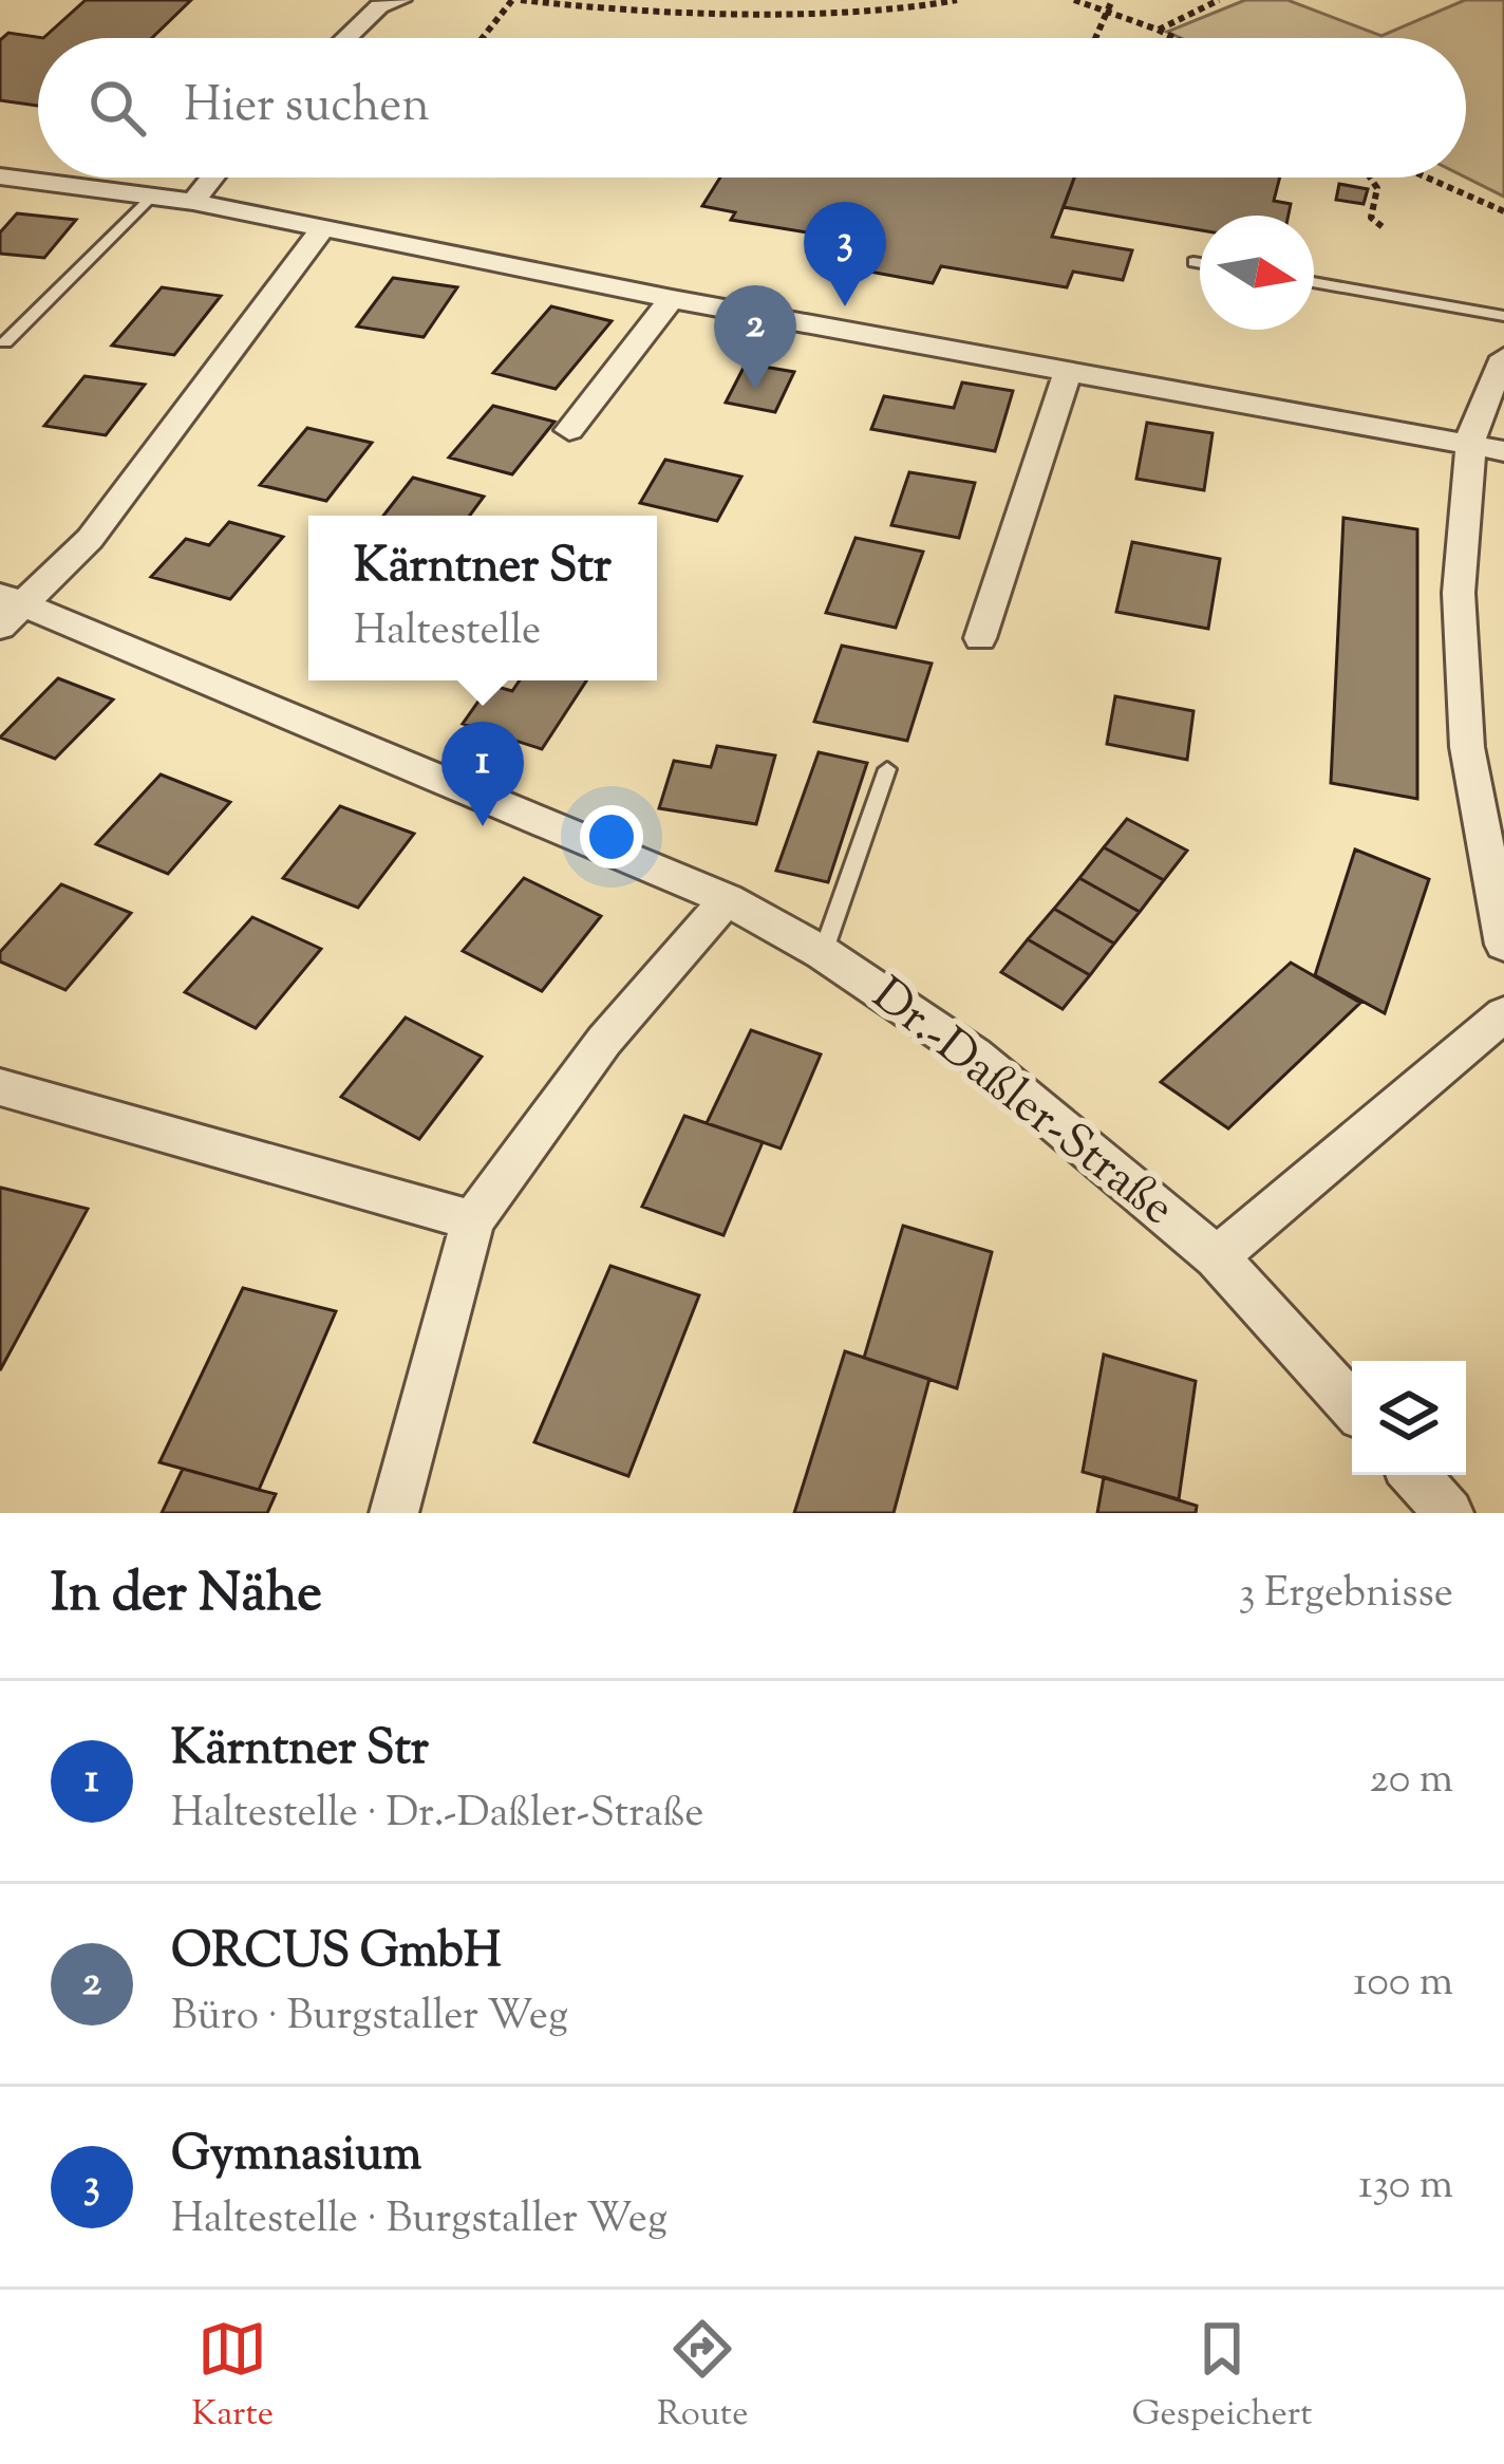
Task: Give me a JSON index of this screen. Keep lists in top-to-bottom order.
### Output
{
  "streets": {
    "street": ["Dr.-Daßler-Straße"]
  },
  "north": "right",
  "page": {
    "search": "Hier suchen",
    "pins": ["3", "2", "1"],
    "popup": ["Kärntner Str", "Haltestelle"],
    "heading": ["In der Nähe", "3 Ergebnisse"],
    "list": [
      {
        "mark": "1",
        "name": "Kärntner Str",
        "note": "Haltestelle · Dr.-Daßler-Straße",
        "value": "20 m"
      },
      {
        "mark": "2",
        "name": "ORCUS GmbH",
        "note": "Büro · Burgstaller Weg",
        "value": "100 m"
      },
      {
        "mark": "3",
        "name": "Gymnasium",
        "note": "Haltestelle · Burgstaller Weg",
        "value": "130 m"
      }
    ],
    "nav": ["Karte", "Route", "Gespeichert"]
  }
}
